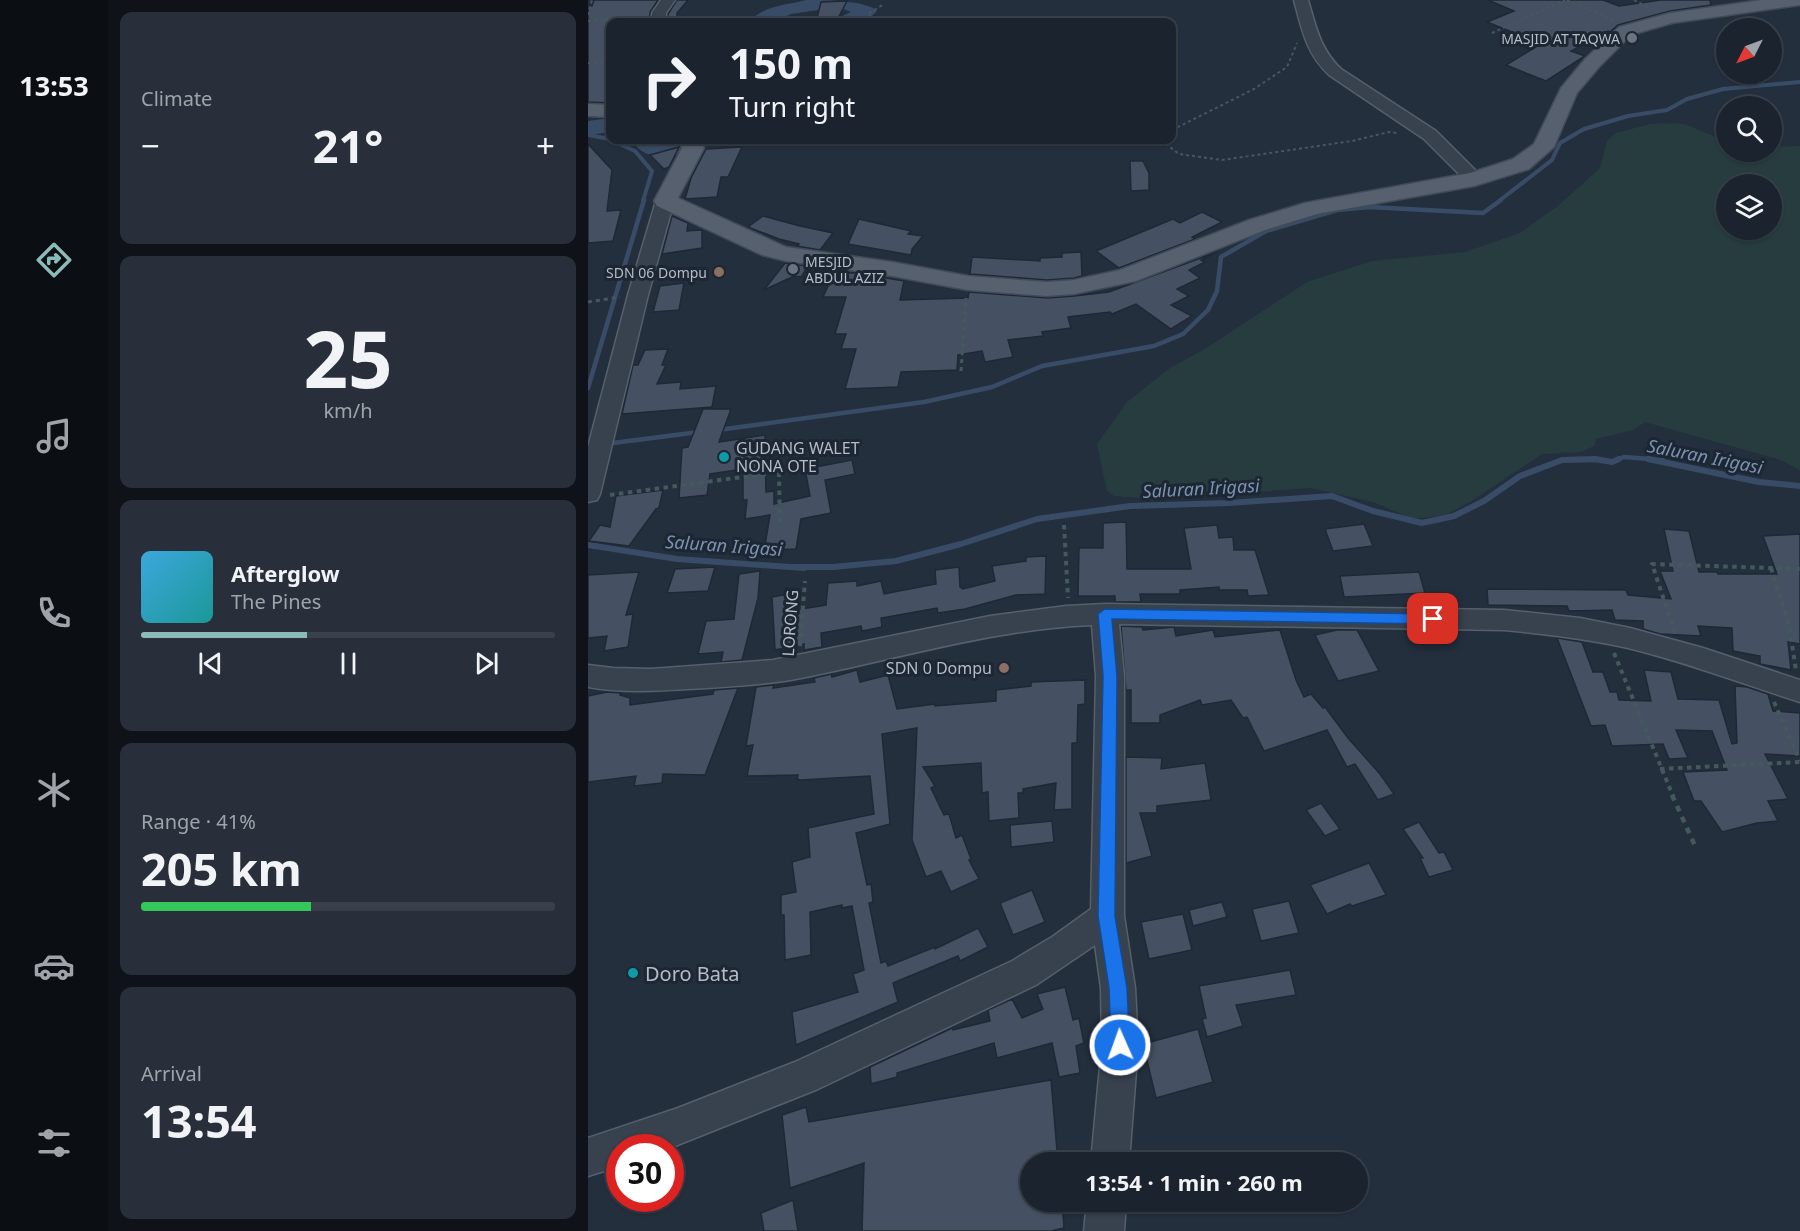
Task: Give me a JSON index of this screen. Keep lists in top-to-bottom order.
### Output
{
  "streets": {
    "path": ["LORONG"]
  },
  "water": ["Saluran Irigasi"],
  "places": [
    "MASJID AT TAQWA",
    "MESJID ABDUL AZIZ",
    "SDN 06 Dompu",
    "GUDANG WALET NONA OTE",
    "SDN 0 Dompu",
    "Doro Bata"
  ],
  "north": "bottom left",
  "page": {
    "tabs": "13:53",
    "tile": [
      "Climate",
      ["25", "km/h"],
      ["Range · 41%", "205 km"],
      ["Arrival", "13:54"]
    ],
    "turn": ["150 m", "Turn right"],
    "heat": ["−", "21°", "+"],
    "song": ["Afterglow", "The Pines"],
    "limit": "30",
    "trip": "13:54 · 1 min · 260 m"
  }
}
